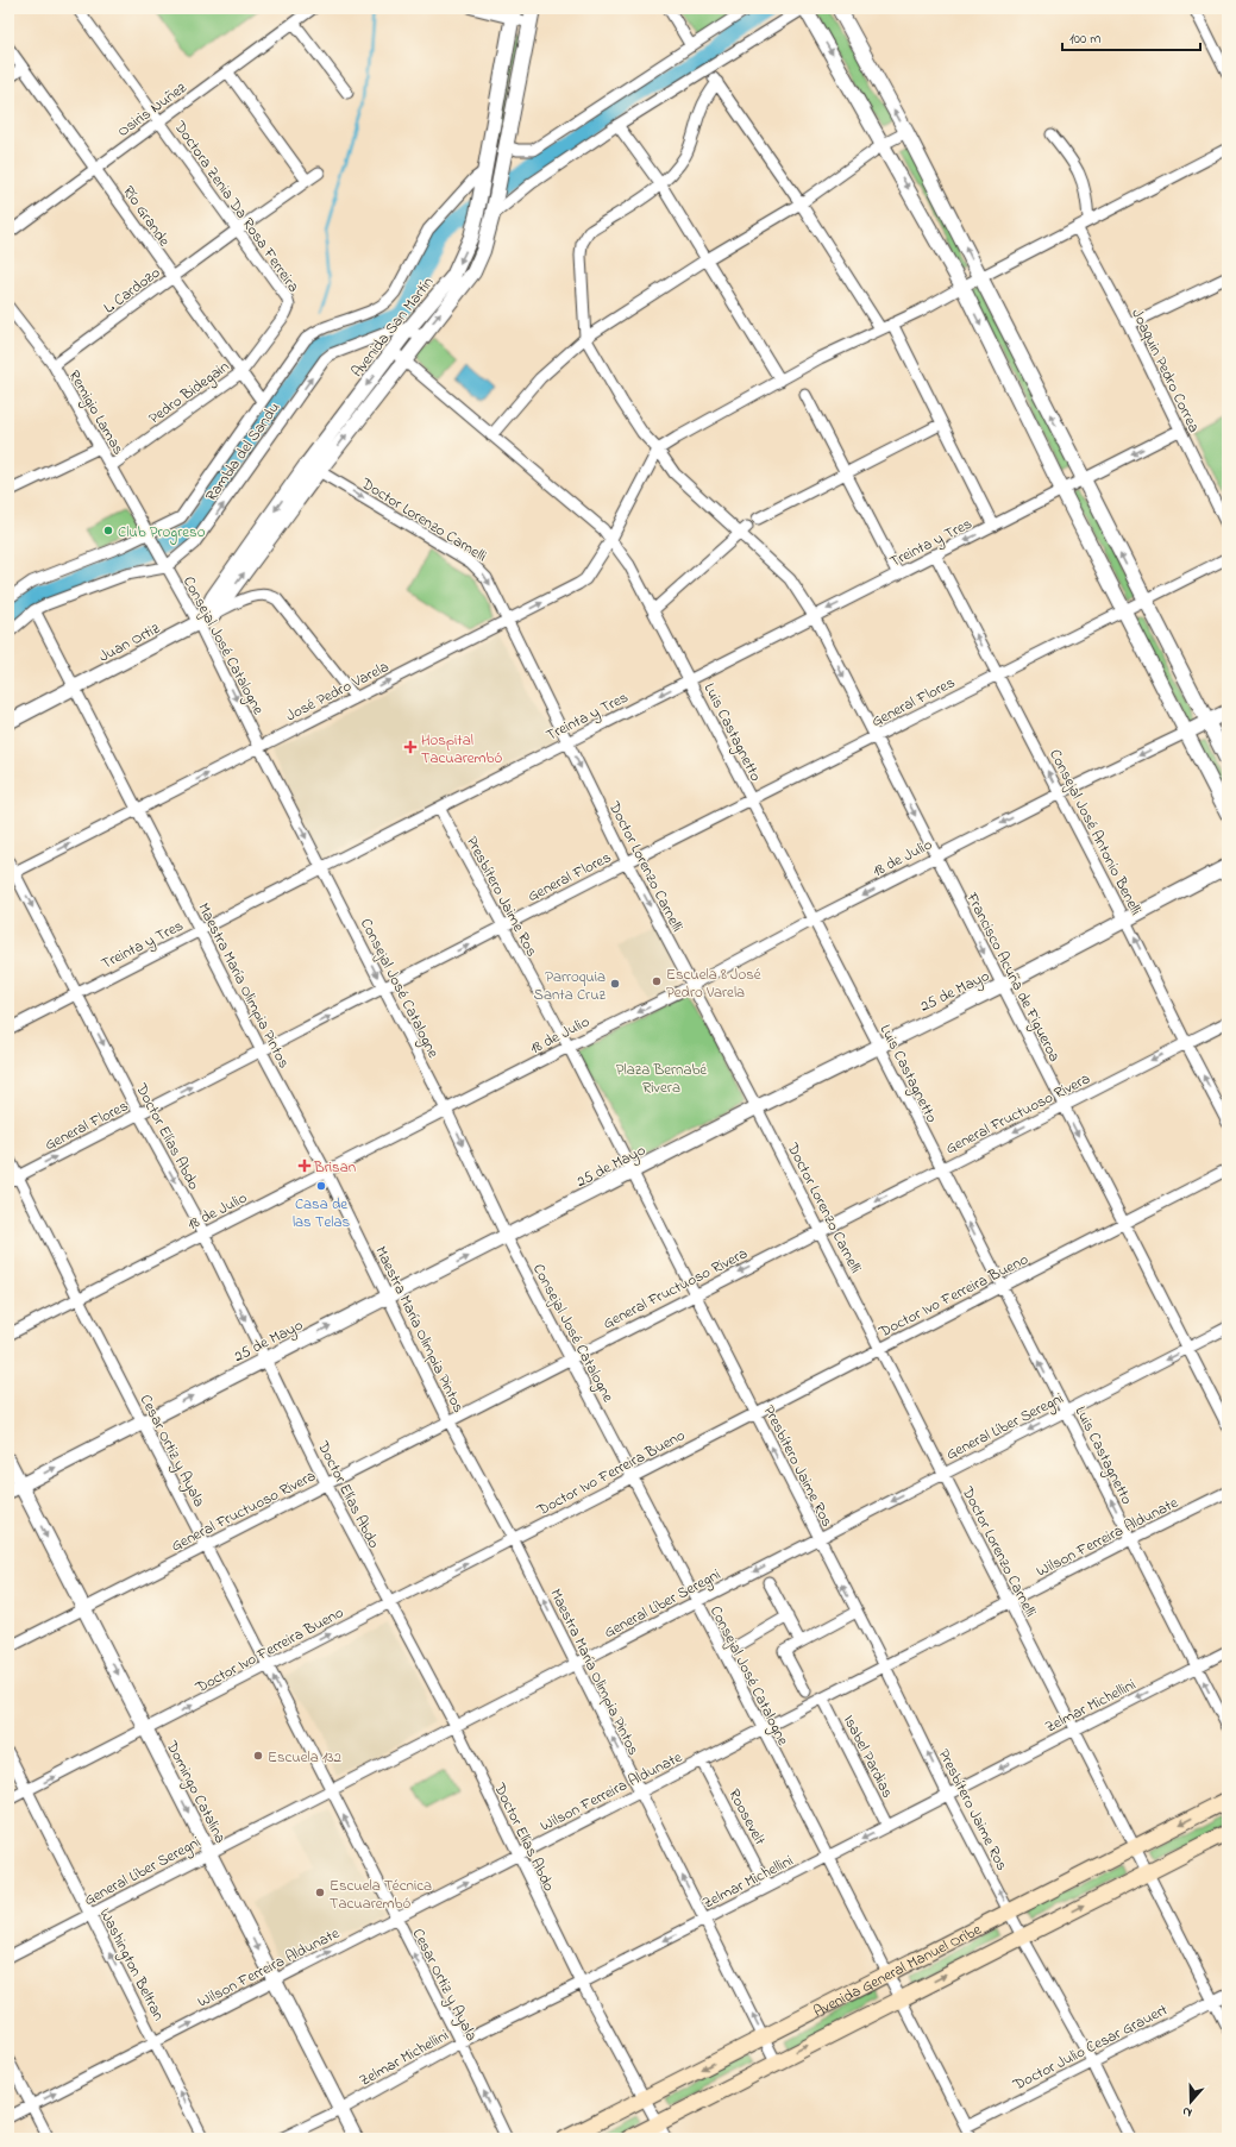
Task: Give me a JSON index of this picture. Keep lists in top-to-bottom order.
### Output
{
  "streets": {
    "main road": ["Avenida General Manuel Oribe"],
    "street": [
      "Osiris Nuñez",
      "Doctora Zenia Da Rosa Ferreira",
      "Río Grande",
      "L. Cardozo",
      "Avenida San Martín",
      "Joaquin Pedro Correa",
      "Pedro Bidegain",
      "Remigio Lamas",
      "Rambla del Sandu",
      "Doctor Lorenzo Carnelli",
      "Treinta y Tres",
      "Juan Ortiz",
      "Consejal José Catalogne",
      "José Pedro Varela",
      "General Flores",
      "Luis Castagnetto",
      "Consejal José Antonio Benelli",
      "18 de Julio",
      "Presbítero Jaime Ros",
      "Francisco Acuña de Figueroa",
      "Maestra María Olimpia Pintos",
      "25 de Mayo",
      "General Fructuoso Rivera",
      "Doctor Elías Abdo",
      "Doctor Ivo Ferreira Bueno",
      "General Líber Seregni",
      "Cesar Ortiz y Ayala",
      "Wilson Ferreira Aldunate",
      "Zelmar Michellini",
      "Isabel Pardias",
      "Domingo Catalina",
      "Roosevelt",
      "Washington Beltran",
      "Doctor Julio Cesar Grauert"
    ]
  },
  "crossings": [
    ["Osiris Nuñez", "Doctora Zenia Da Rosa Ferreira"],
    ["Osiris Nuñez", "Río Grande"],
    ["Doctora Zenia Da Rosa Ferreira", "L. Cardozo"],
    ["Doctora Zenia Da Rosa Ferreira", "Pedro Bidegain"],
    ["Río Grande", "L. Cardozo"],
    ["Río Grande", "Pedro Bidegain"],
    ["L. Cardozo", "Remigio Lamas"],
    ["Avenida San Martín", "Rambla del Sandu"],
    ["Avenida San Martín", "Doctor Lorenzo Carnelli"],
    ["Avenida San Martín", "Juan Ortiz"],
    ["Avenida San Martín", "Consejal José Catalogne"],
    ["Avenida San Martín", "Luis Castagnetto"],
    ["Joaquin Pedro Correa", "Treinta y Tres"],
    ["Pedro Bidegain", "Remigio Lamas"],
    ["Remigio Lamas", "Consejal José Catalogne"],
    ["Rambla del Sandu", "Consejal José Catalogne"],
    ["Doctor Lorenzo Carnelli", "Treinta y Tres"],
    ["Doctor Lorenzo Carnelli", "José Pedro Varela"],
    ["Doctor Lorenzo Carnelli", "General Flores"],
    ["Doctor Lorenzo Carnelli", "18 de Julio"],
    ["Doctor Lorenzo Carnelli", "25 de Mayo"],
    ["Doctor Lorenzo Carnelli", "General Fructuoso Rivera"],
    ["Doctor Lorenzo Carnelli", "Doctor Ivo Ferreira Bueno"],
    ["Doctor Lorenzo Carnelli", "General Líber Seregni"],
    ["Doctor Lorenzo Carnelli", "Wilson Ferreira Aldunate"],
    ["Doctor Lorenzo Carnelli", "Zelmar Michellini"],
    ["Doctor Lorenzo Carnelli", "Avenida General Manuel Oribe"],
    ["Doctor Lorenzo Carnelli", "Doctor Julio Cesar Grauert"],
    ["Treinta y Tres", "Consejal José Catalogne"],
    ["Treinta y Tres", "Luis Castagnetto"],
    ["Treinta y Tres", "Consejal José Antonio Benelli"],
    ["Treinta y Tres", "Presbítero Jaime Ros"],
    ["Treinta y Tres", "Francisco Acuña de Figueroa"],
    ["Treinta y Tres", "Maestra María Olimpia Pintos"],
    ["Treinta y Tres", "Doctor Elías Abdo"],
    ["Juan Ortiz", "Consejal José Catalogne"],
    ["Juan Ortiz", "José Pedro Varela"],
    ["Juan Ortiz", "Maestra María Olimpia Pintos"],
    ["Consejal José Catalogne", "José Pedro Varela"],
    ["Consejal José Catalogne", "General Flores"],
    ["Consejal José Catalogne", "18 de Julio"],
    ["Consejal José Catalogne", "25 de Mayo"],
    ["Consejal José Catalogne", "General Fructuoso Rivera"],
    ["Consejal José Catalogne", "Doctor Ivo Ferreira Bueno"],
    ["Consejal José Catalogne", "General Líber Seregni"],
    ["Consejal José Catalogne", "Wilson Ferreira Aldunate"],
    ["Consejal José Catalogne", "Zelmar Michellini"],
    ["Consejal José Catalogne", "Avenida General Manuel Oribe"],
    ["Consejal José Catalogne", "Doctor Julio Cesar Grauert"],
    ["José Pedro Varela", "Luis Castagnetto"],
    ["José Pedro Varela", "Francisco Acuña de Figueroa"],
    ["José Pedro Varela", "Maestra María Olimpia Pintos"],
    ["José Pedro Varela", "Doctor Elías Abdo"],
    ["General Flores", "Luis Castagnetto"],
    ["General Flores", "Consejal José Antonio Benelli"],
    ["General Flores", "Presbítero Jaime Ros"],
    ["General Flores", "Francisco Acuña de Figueroa"],
    ["General Flores", "Maestra María Olimpia Pintos"],
    ["General Flores", "Doctor Elías Abdo"],
    ["General Flores", "Cesar Ortiz y Ayala"],
    ["Luis Castagnetto", "18 de Julio"],
    ["Luis Castagnetto", "25 de Mayo"],
    ["Luis Castagnetto", "General Fructuoso Rivera"],
    ["Luis Castagnetto", "Doctor Ivo Ferreira Bueno"],
    ["Luis Castagnetto", "General Líber Seregni"],
    ["Luis Castagnetto", "Wilson Ferreira Aldunate"],
    ["Luis Castagnetto", "Zelmar Michellini"],
    ["Consejal José Antonio Benelli", "18 de Julio"],
    ["Consejal José Antonio Benelli", "25 de Mayo"],
    ["Consejal José Antonio Benelli", "General Fructuoso Rivera"],
    ["18 de Julio", "Presbítero Jaime Ros"],
    ["18 de Julio", "Francisco Acuña de Figueroa"],
    ["18 de Julio", "Maestra María Olimpia Pintos"],
    ["18 de Julio", "Doctor Elías Abdo"],
    ["18 de Julio", "Cesar Ortiz y Ayala"],
    ["Presbítero Jaime Ros", "25 de Mayo"],
    ["Presbítero Jaime Ros", "General Fructuoso Rivera"],
    ["Presbítero Jaime Ros", "Doctor Ivo Ferreira Bueno"],
    ["Presbítero Jaime Ros", "General Líber Seregni"],
    ["Presbítero Jaime Ros", "Wilson Ferreira Aldunate"],
    ["Presbítero Jaime Ros", "Zelmar Michellini"],
    ["Presbítero Jaime Ros", "Avenida General Manuel Oribe"],
    ["Presbítero Jaime Ros", "Doctor Julio Cesar Grauert"],
    ["Francisco Acuña de Figueroa", "25 de Mayo"],
    ["Francisco Acuña de Figueroa", "General Fructuoso Rivera"],
    ["Francisco Acuña de Figueroa", "Doctor Ivo Ferreira Bueno"],
    ["Francisco Acuña de Figueroa", "General Líber Seregni"],
    ["Maestra María Olimpia Pintos", "25 de Mayo"],
    ["Maestra María Olimpia Pintos", "General Fructuoso Rivera"],
    ["Maestra María Olimpia Pintos", "Doctor Ivo Ferreira Bueno"],
    ["Maestra María Olimpia Pintos", "General Líber Seregni"],
    ["Maestra María Olimpia Pintos", "Wilson Ferreira Aldunate"],
    ["Maestra María Olimpia Pintos", "Zelmar Michellini"],
    ["Maestra María Olimpia Pintos", "Avenida General Manuel Oribe"],
    ["25 de Mayo", "Doctor Elías Abdo"],
    ["25 de Mayo", "Cesar Ortiz y Ayala"],
    ["25 de Mayo", "Domingo Catalina"],
    ["General Fructuoso Rivera", "Doctor Elías Abdo"],
    ["General Fructuoso Rivera", "Cesar Ortiz y Ayala"],
    ["General Fructuoso Rivera", "Domingo Catalina"],
    ["Doctor Elías Abdo", "Doctor Ivo Ferreira Bueno"],
    ["Doctor Elías Abdo", "General Líber Seregni"],
    ["Doctor Elías Abdo", "Wilson Ferreira Aldunate"],
    ["Doctor Elías Abdo", "Zelmar Michellini"],
    ["Doctor Elías Abdo", "Avenida General Manuel Oribe"],
    ["Doctor Ivo Ferreira Bueno", "Cesar Ortiz y Ayala"],
    ["Doctor Ivo Ferreira Bueno", "Domingo Catalina"],
    ["Doctor Ivo Ferreira Bueno", "Washington Beltran"],
    ["General Líber Seregni", "Cesar Ortiz y Ayala"],
    ["General Líber Seregni", "Domingo Catalina"],
    ["General Líber Seregni", "Washington Beltran"],
    ["Cesar Ortiz y Ayala", "Wilson Ferreira Aldunate"],
    ["Cesar Ortiz y Ayala", "Zelmar Michellini"],
    ["Wilson Ferreira Aldunate", "Isabel Pardias"],
    ["Wilson Ferreira Aldunate", "Domingo Catalina"],
    ["Wilson Ferreira Aldunate", "Roosevelt"],
    ["Wilson Ferreira Aldunate", "Washington Beltran"],
    ["Zelmar Michellini", "Isabel Pardias"],
    ["Zelmar Michellini", "Domingo Catalina"],
    ["Zelmar Michellini", "Roosevelt"]
  ],
  "one_way": [
    "José Pedro Varela",
    "General Flores",
    "Consejal José Antonio Benelli",
    "18 de Julio",
    "Francisco Acuña de Figueroa",
    "25 de Mayo",
    "General Fructuoso Rivera",
    "Doctor Elías Abdo",
    "Doctor Ivo Ferreira Bueno",
    "General Líber Seregni",
    "Cesar Ortiz y Ayala",
    "Wilson Ferreira Aldunate",
    "Zelmar Michellini",
    "Domingo Catalina",
    "Washington Beltran"
  ],
  "parks": ["Plaza Bernabé Rivera"],
  "places": {
    "other": [
      "Club Progreso",
      "Escuela 8 José Pedro Varela",
      "Parroquia Santa Cruz",
      "Casa de las Telas",
      "Escuela 132",
      "Escuela Técnica Tacuarembó"
    ],
    "health": ["Hospital Tacuarembó", "Brisan"]
  },
  "scale_bar": "100 m",
  "north": "bottom"
}
